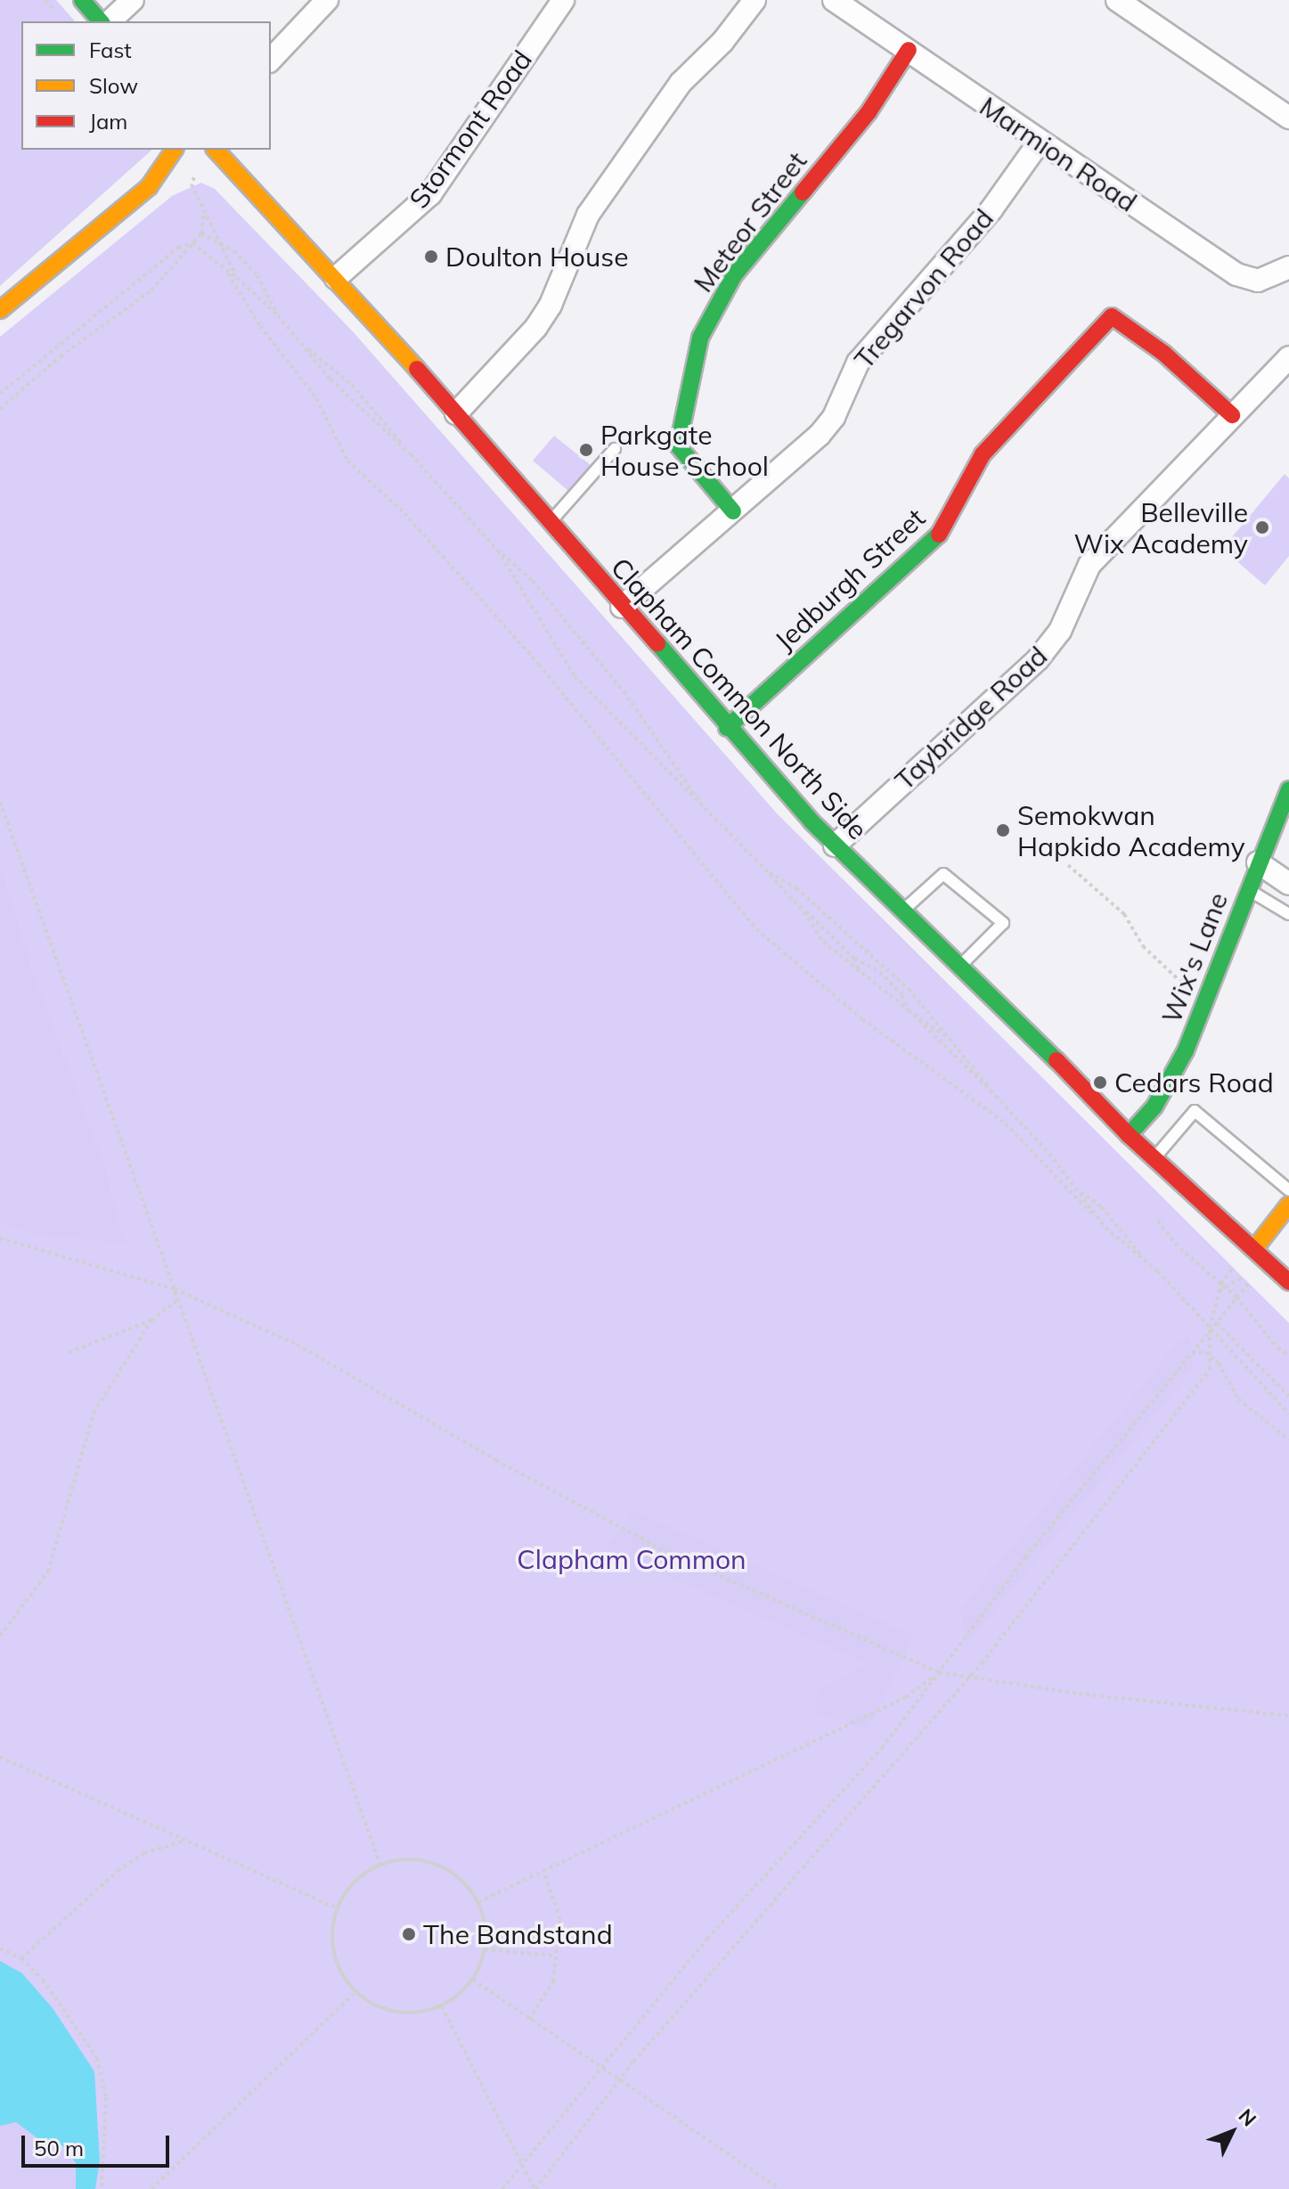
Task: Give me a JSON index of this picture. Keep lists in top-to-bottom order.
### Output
{
  "streets": {
    "main road": [
      "Meteor Street",
      "Jedburgh Street",
      "Clapham Common North Side",
      "Wix's Lane"
    ],
    "street": [
      "Stormont Road",
      "Marmion Road",
      "Tregarvon Road",
      "Taybridge Road"
    ]
  },
  "crossings": [
    ["Stormont Road", "Clapham Common North Side"],
    ["Marmion Road", "Meteor Street"],
    ["Marmion Road", "Tregarvon Road"],
    ["Meteor Street", "Tregarvon Road"],
    ["Tregarvon Road", "Clapham Common North Side"],
    ["Jedburgh Street", "Clapham Common North Side"],
    ["Jedburgh Street", "Taybridge Road"],
    ["Clapham Common North Side", "Taybridge Road"],
    ["Clapham Common North Side", "Wix's Lane"]
  ],
  "parks": ["Clapham Common"],
  "places": [
    "Doulton House",
    "Parkgate House School",
    "Belleville Wix Academy",
    "Semokwan Hapkido Academy",
    "Cedars Road",
    "The Bandstand"
  ],
  "legend": ["Fast", "Slow", "Jam"],
  "scale_bar": "50 m",
  "north": "top right"
}
